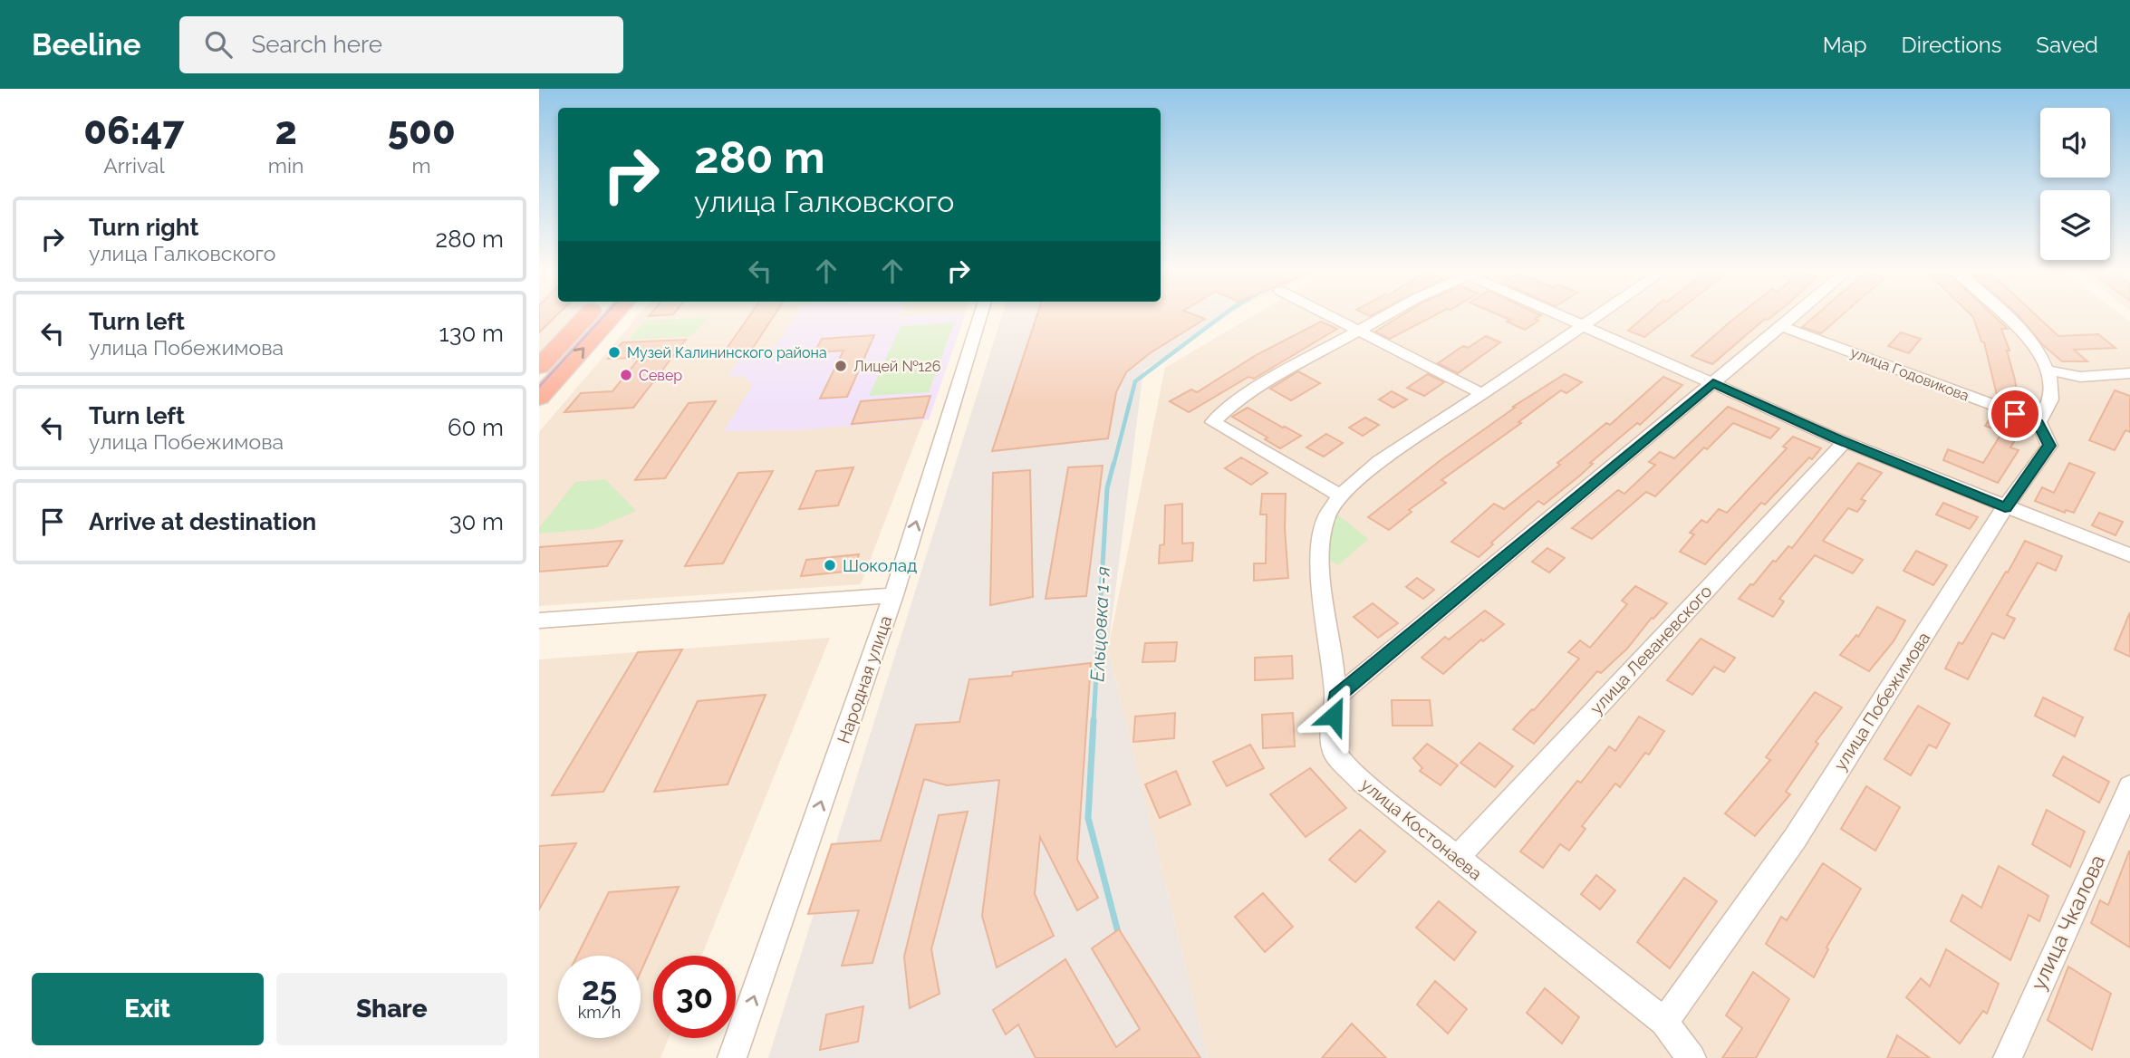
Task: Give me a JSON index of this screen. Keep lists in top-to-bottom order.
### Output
{
  "streets": {
    "street": [
      "улица Годовикова",
      "улица Леваневского",
      "Народная улица",
      "улица Побежимова",
      "улица Костонаева",
      "улица Чкалова"
    ]
  },
  "crossings": [
    ["улица Годовикова", "улица Побежимова"],
    ["улица Леваневского", "улица Костонаева"],
    ["улица Побежимова", "улица Костонаева"]
  ],
  "one_way": ["Народная улица"],
  "water": ["Ельцовка 1-я"],
  "places": [
    "Музей Калининского района",
    "Лицей №126",
    "Север",
    "Шоколад"
  ],
  "page": {
    "header": "Beeline",
    "search": "Search here",
    "nav": ["Map", "Directions", "Saved"],
    "eta": [
      "06:47",
      "Arrival",
      "2",
      "min",
      "500",
      "m"
    ],
    "turn": ["280 m", "улица Галковского"],
    "list": [
      {
        "name": "Turn right",
        "note": "улица Галковского",
        "value": "280 m"
      },
      {
        "name": "Turn left",
        "note": "улица Побежимова",
        "value": "130 m"
      },
      {
        "name": "Turn left",
        "note": "улица Побежимова",
        "value": "60 m"
      },
      {
        "name": "Arrive at destination",
        "value": "30 m"
      }
    ],
    "speed": "25 km/h",
    "limit": "30",
    "buttons": ["Exit", "Share"]
  }
}
